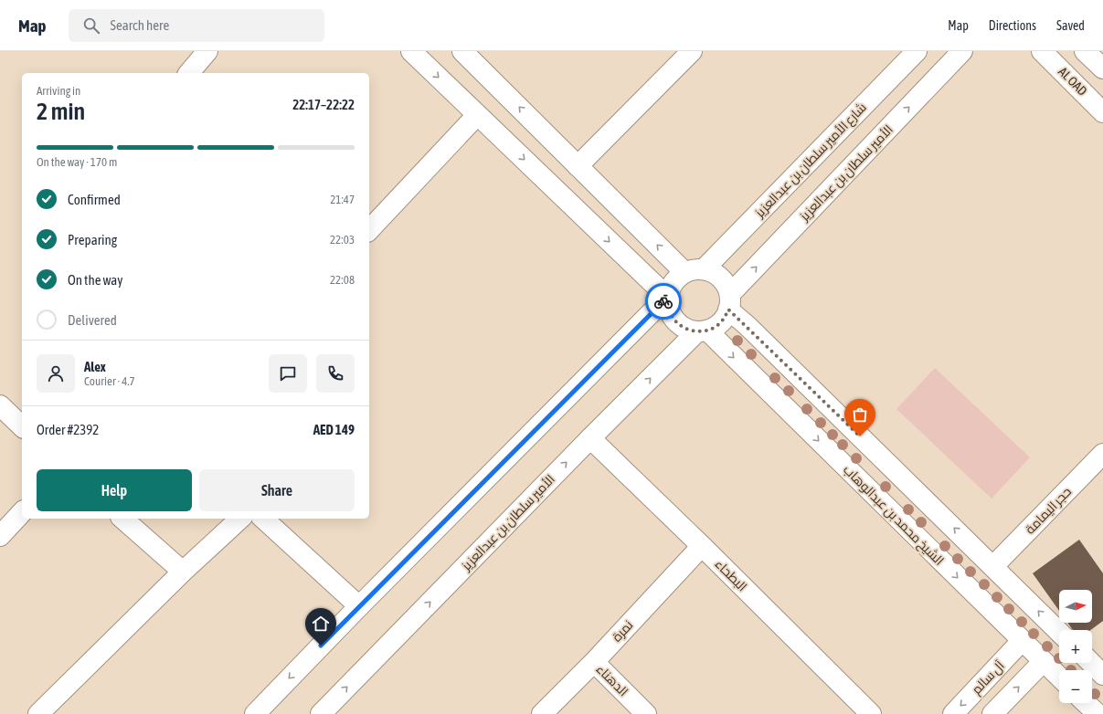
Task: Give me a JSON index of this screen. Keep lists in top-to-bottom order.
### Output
{
  "streets": {
    "street": [
      "AL OAD",
      "شارع الأمير سلطان بن عبدالعزيز",
      "الأمير سلطان بن عبدالعزيز",
      "حجر اليمامة",
      "الشيخ محمد بن عبدالوهاب",
      "البطحاء",
      "نمرة",
      "آل سالم",
      "الدهناء"
    ]
  },
  "crossings": [
    ["شارع الأمير سلطان بن عبدالعزيز", "الأمير سلطان بن عبدالعزيز"],
    ["شارع الأمير سلطان بن عبدالعزيز", "الشيخ محمد بن عبدالوهاب"],
    ["الأمير سلطان بن عبدالعزيز", "الشيخ محمد بن عبدالوهاب"],
    ["الأمير سلطان بن عبدالعزيز", "البطحاء"],
    ["الشيخ محمد بن عبدالوهاب", "آل سالم"],
    ["البطحاء", "نمرة"],
    ["نمرة", "الدهناء"]
  ],
  "north": "right",
  "page": {
    "header": "Map",
    "search": "Search here",
    "nav": ["Map", "Directions", "Saved"],
    "heading": ["2 min", "Arriving in", "22:17–22:22"],
    "panel": [
      "Alex",
      "Courier · 4.7",
      "Order #2392",
      "AED 149"
    ],
    "bar": "On the way · 170 m",
    "list": [
      ["Confirmed", "21:47"],
      ["Preparing", "22:03"],
      ["On the way", "22:08"],
      "Delivered"
    ],
    "buttons": ["Help", "Share"],
    "map_buttons": ["+", "−"]
  }
}
